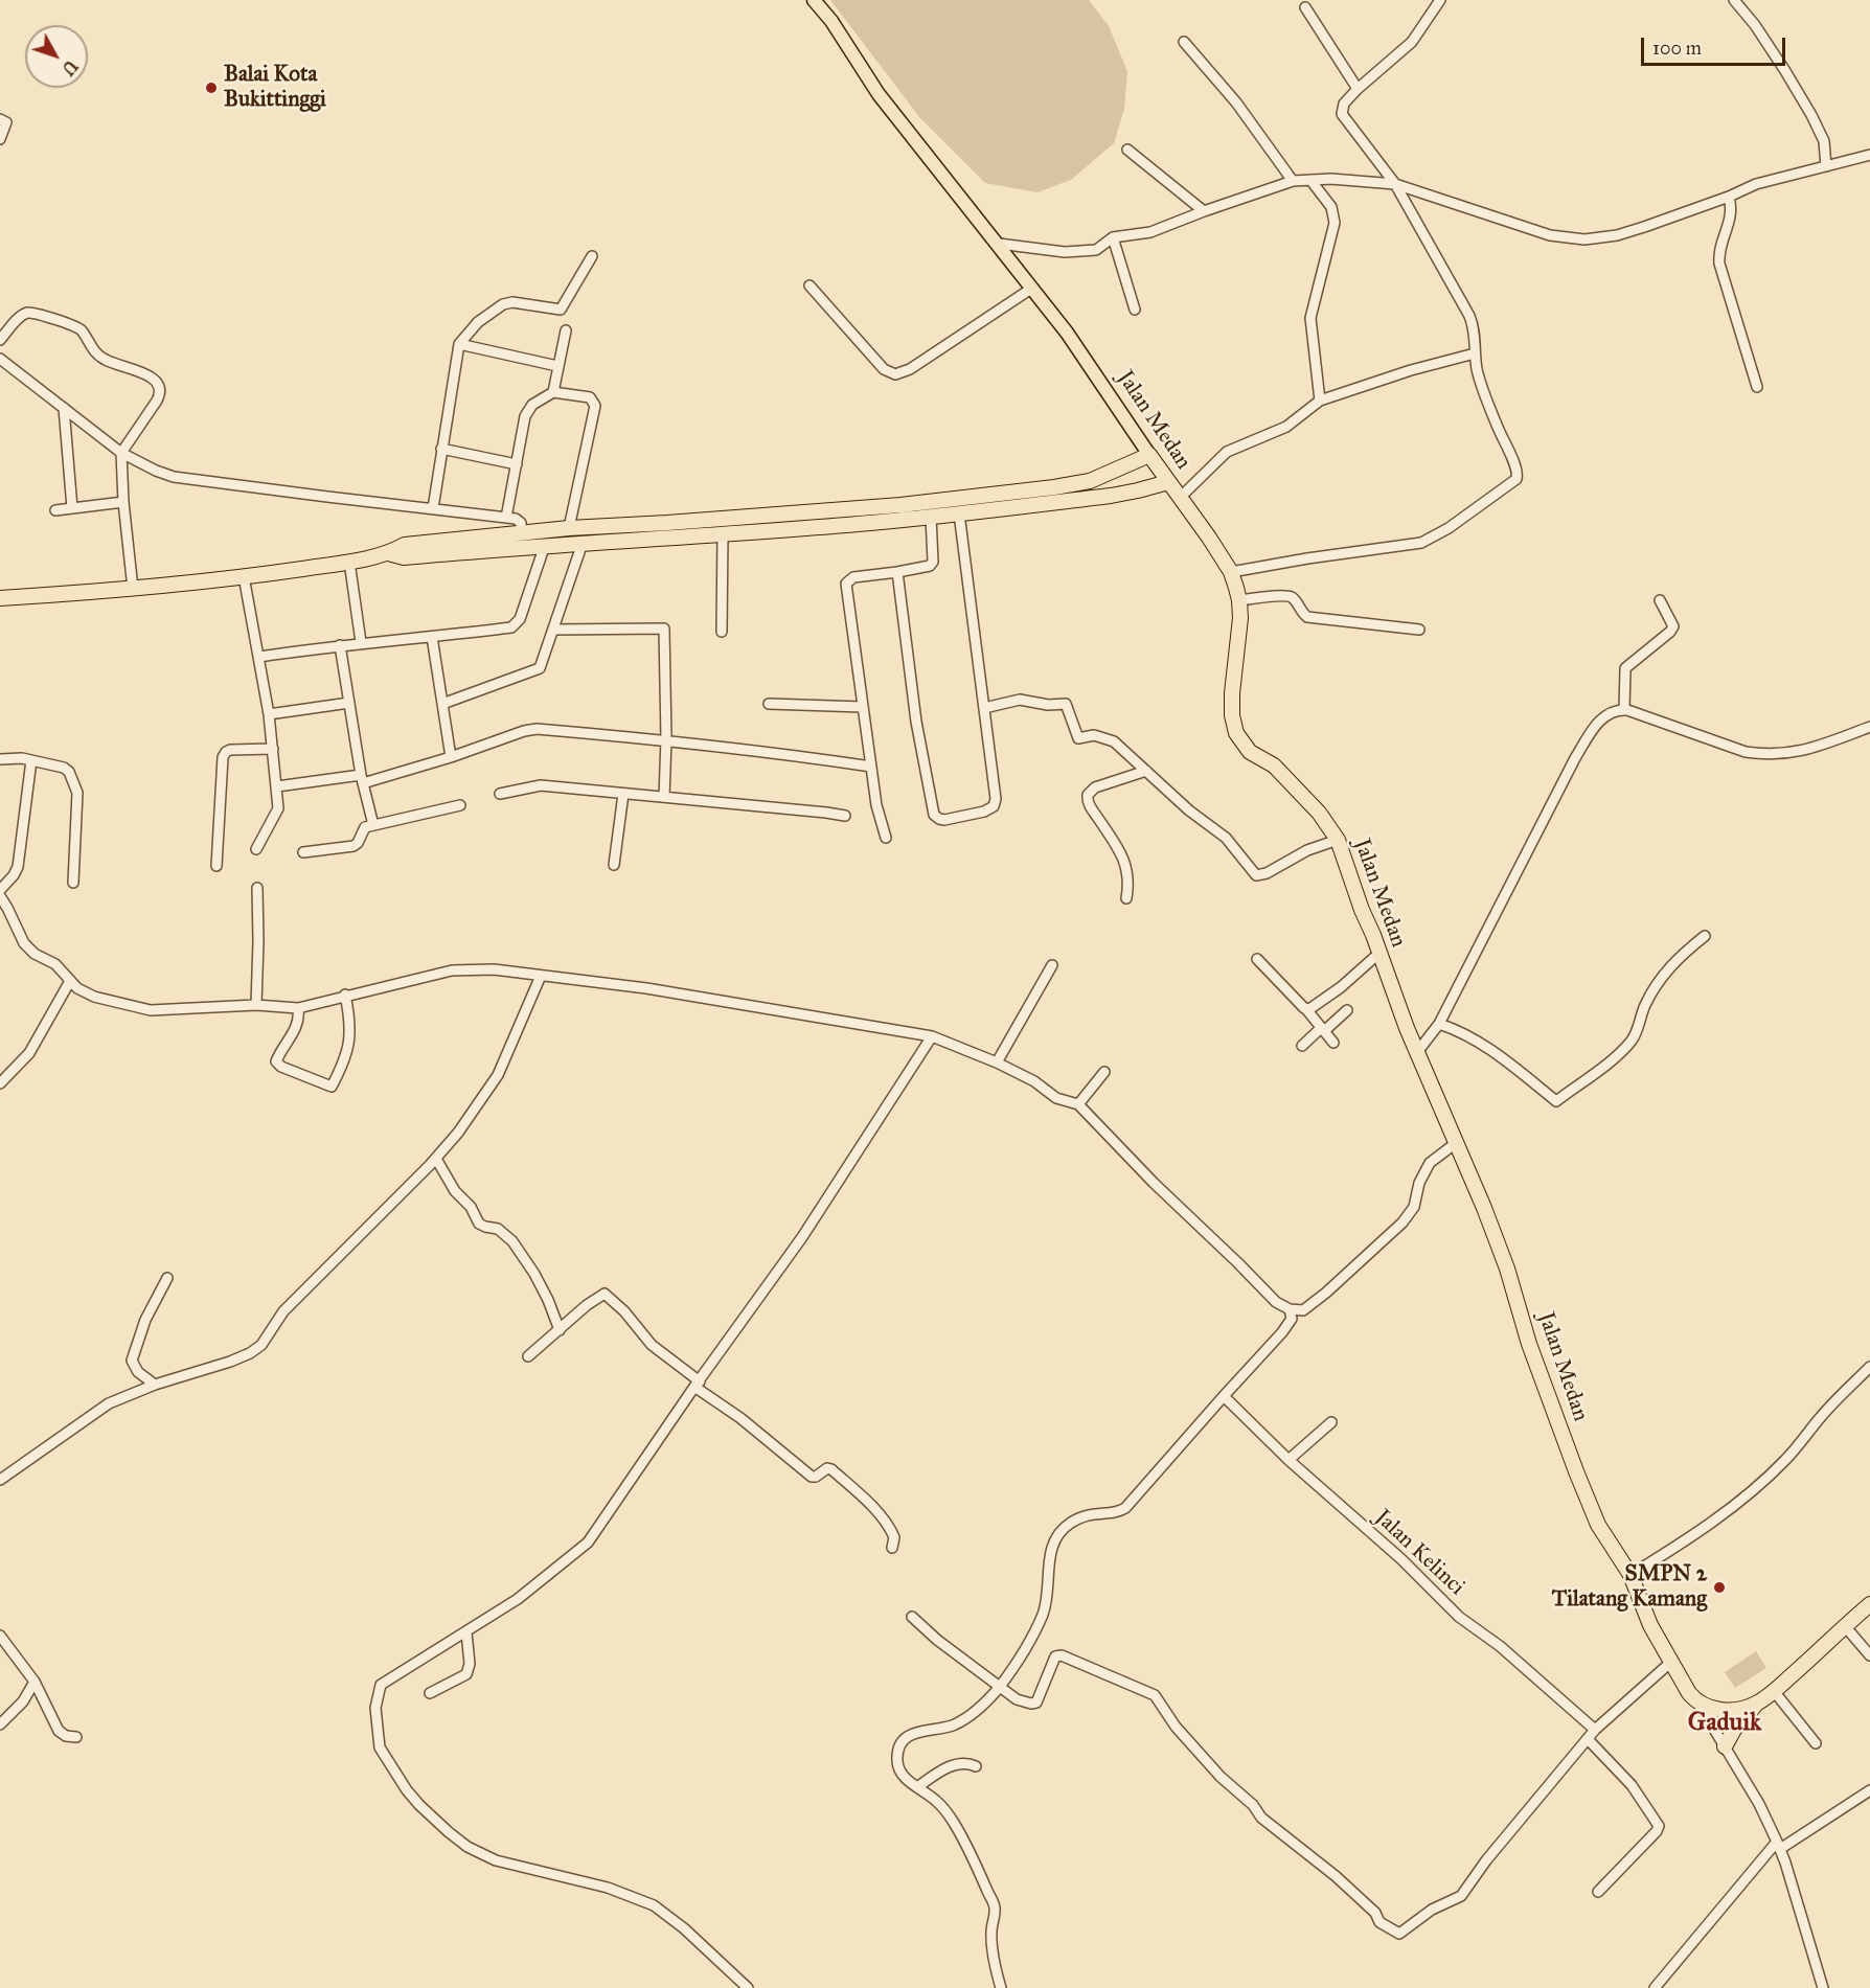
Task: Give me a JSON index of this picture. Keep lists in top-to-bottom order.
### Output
{
  "streets": {
    "highway": ["Jalan Medan"],
    "street": ["Jalan Kelinci"]
  },
  "districts": ["Gaduik"],
  "places": ["Balai Kota Bukittinggi", "SMPN 2 Tilatang Kamang"],
  "scale_bar": "100 m",
  "north": "bottom right"
}
